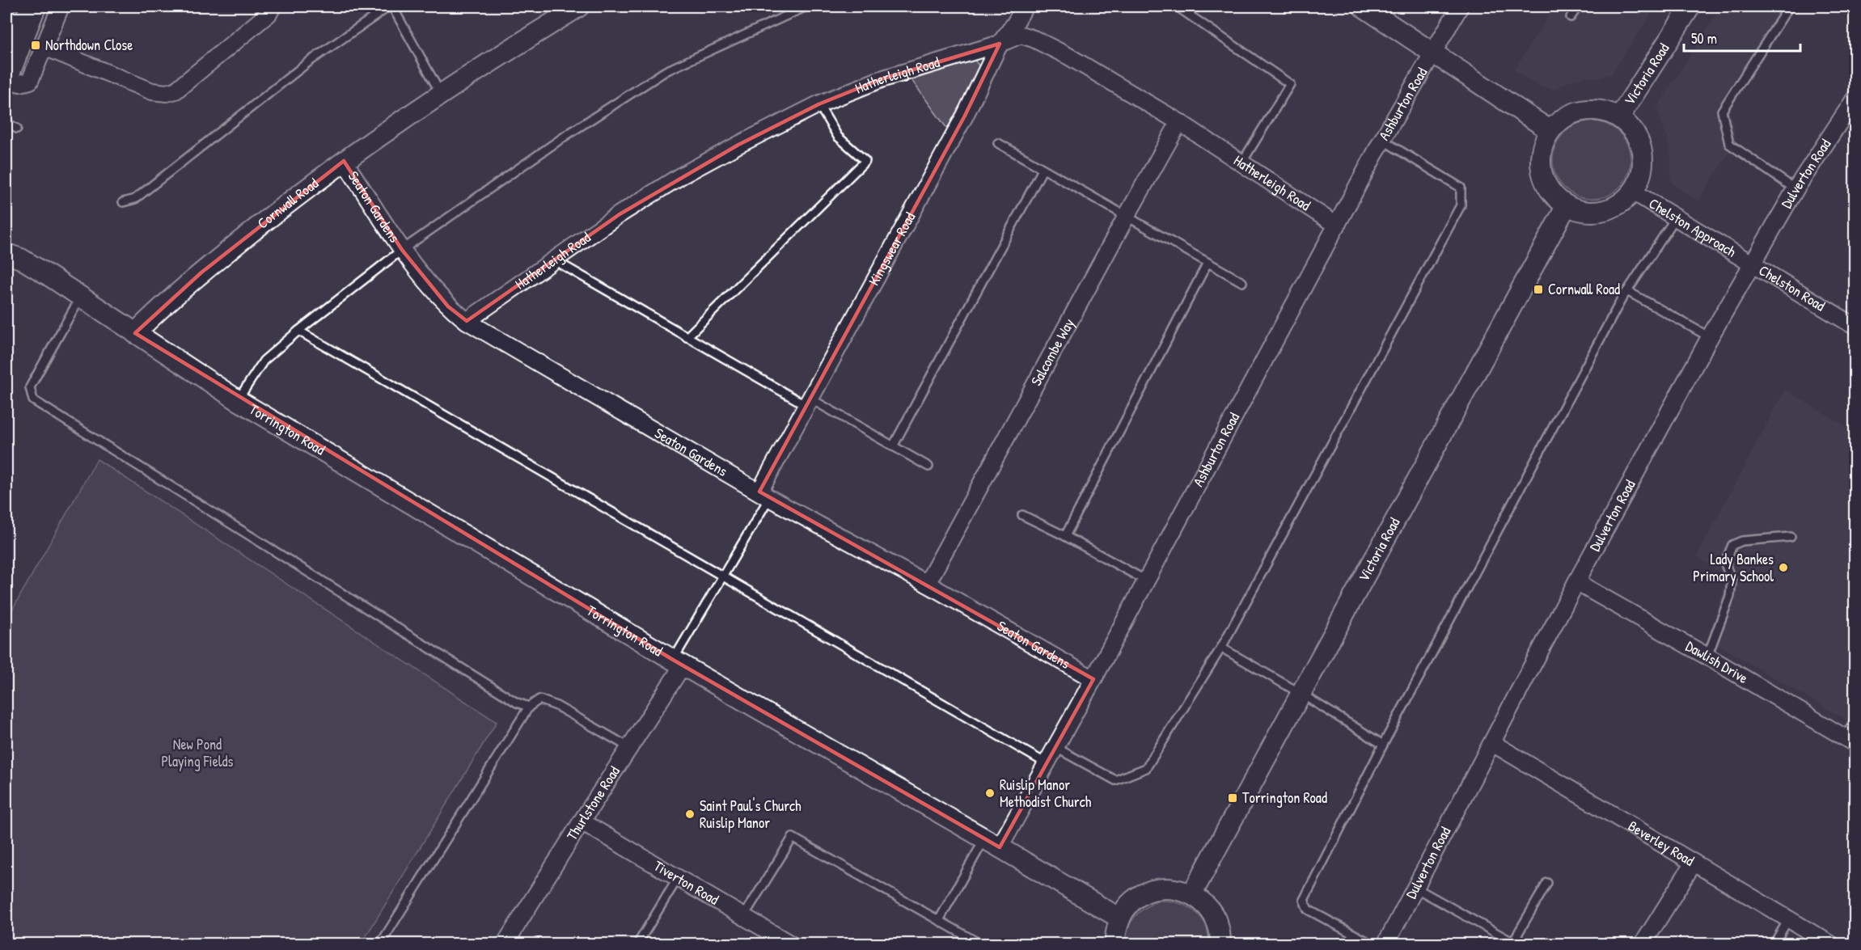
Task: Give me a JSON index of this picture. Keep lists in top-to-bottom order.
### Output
{
  "streets": {
    "street": [
      "Victoria Road",
      "Hatherleigh Road",
      "Ashburton Road",
      "Dulverton Road",
      "Cornwall Road",
      "Seaton Gardens",
      "Chelston Approach",
      "Kingswear Road",
      "Chelston Road",
      "Salcombe Way",
      "Torrington Road",
      "Dawlish Drive",
      "Thurlstone Road",
      "Beverley Road",
      "Tiverton Road"
    ]
  },
  "crossings": [
    ["Victoria Road", "Chelston Approach"],
    ["Hatherleigh Road", "Ashburton Road"],
    ["Hatherleigh Road", "Seaton Gardens"],
    ["Hatherleigh Road", "Kingswear Road"],
    ["Hatherleigh Road", "Salcombe Way"],
    ["Ashburton Road", "Seaton Gardens"],
    ["Ashburton Road", "Torrington Road"],
    ["Dulverton Road", "Chelston Approach"],
    ["Dulverton Road", "Chelston Road"],
    ["Dulverton Road", "Dawlish Drive"],
    ["Dulverton Road", "Beverley Road"],
    ["Cornwall Road", "Seaton Gardens"],
    ["Cornwall Road", "Torrington Road"],
    ["Seaton Gardens", "Kingswear Road"],
    ["Seaton Gardens", "Salcombe Way"],
    ["Chelston Approach", "Chelston Road"],
    ["Torrington Road", "Thurlstone Road"],
    ["Thurlstone Road", "Tiverton Road"]
  ],
  "parks": ["New Pond Playing Fields"],
  "places": {
    "transit": ["Northdown Close", "Cornwall Road", "Torrington Road"],
    "other": ["Lady Bankes Primary School", "Ruislip Manor Methodist Church", "Saint Paul's Church Ruislip Manor"]
  },
  "scale_bar": "50 m"
}
